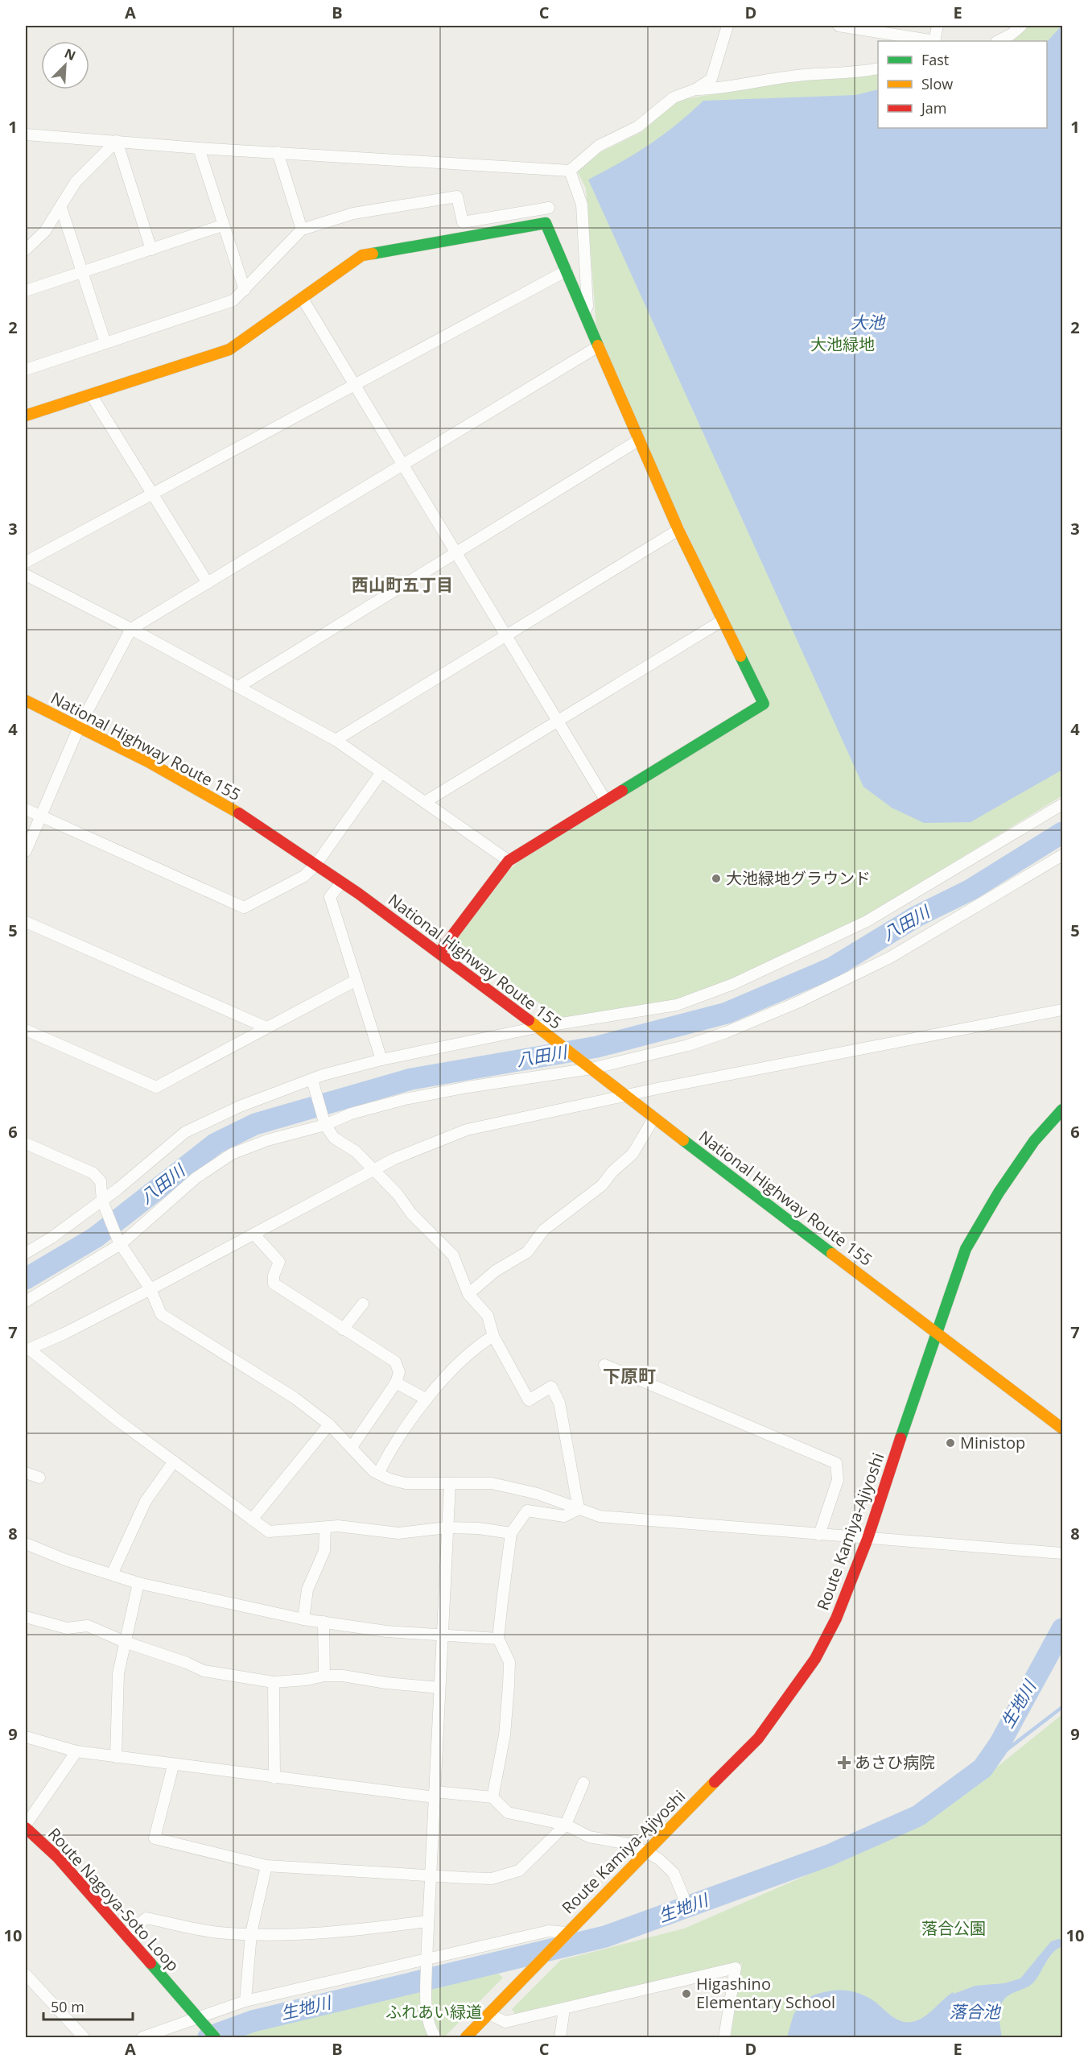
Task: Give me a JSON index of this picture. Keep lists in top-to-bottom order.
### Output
{
  "streets": {
    "main road": ["National Highway Route 155", "Route Kamiya-Ajiyoshi", "Route Nagoya-Soto Loop"]
  },
  "crossings": [
    ["National Highway Route 155", "Route Kamiya-Ajiyoshi"]
  ],
  "districts": ["西山町五丁目", "下原町"],
  "water": [
    "大池",
    "八田川",
    "生地川",
    "落合池"
  ],
  "parks": ["大池緑地", "落合公園", "ふれあい緑道"],
  "places": {
    "other": ["大池緑地グラウンド", "Ministop", "Higashino Elementary School"],
    "health": ["あさひ病院"]
  },
  "legend": ["Fast", "Slow", "Jam"],
  "scale_bar": "50 m",
  "north": "top right",
  "grid": {
    "columns": [
      "A",
      "B",
      "C",
      "D",
      "E"
    ],
    "rows": [
      "1",
      "2",
      "3",
      "4",
      "5",
      "6",
      "7",
      "8",
      "9",
      "10"
    ]
  }
}
